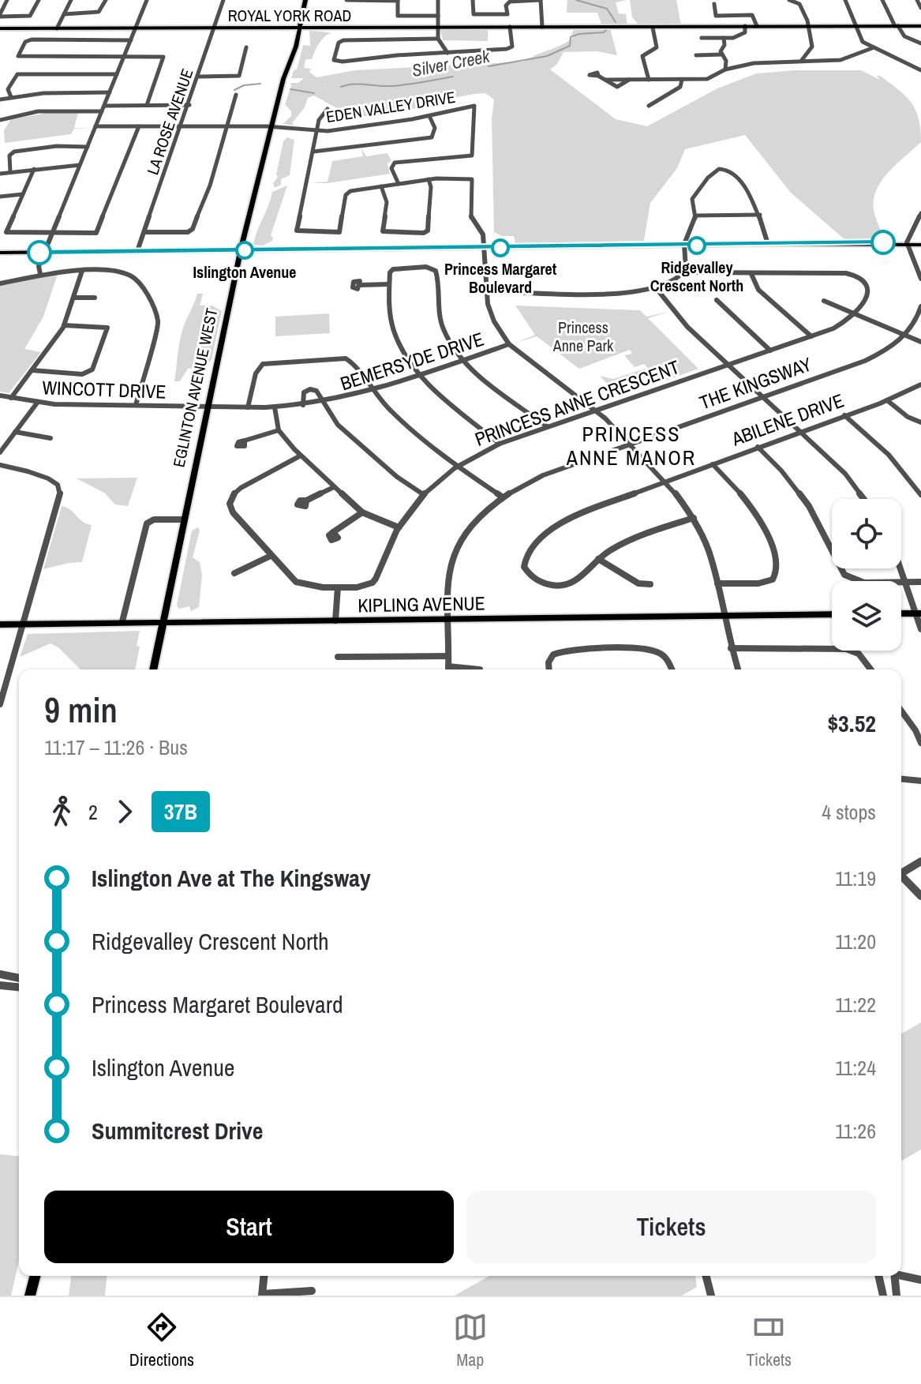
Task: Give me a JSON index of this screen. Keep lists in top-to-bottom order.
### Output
{
  "streets": {
    "main road": ["ROYAL YORK ROAD", "EGLINTON AVENUE WEST", "KIPLING AVENUE"],
    "street": [
      "EDEN VALLEY DRIVE",
      "LA ROSE AVENUE",
      "BEMERSYDE DRIVE",
      "THE KINGSWAY",
      "WINCOTT DRIVE",
      "PRINCESS ANNE CRESCENT",
      "ABILENE DRIVE"
    ]
  },
  "crossings": [
    ["ROYAL YORK ROAD", "LA ROSE AVENUE"],
    ["ROYAL YORK ROAD", "EGLINTON AVENUE WEST"],
    ["EDEN VALLEY DRIVE", "LA ROSE AVENUE"],
    ["EDEN VALLEY DRIVE", "EGLINTON AVENUE WEST"],
    ["BEMERSYDE DRIVE", "EGLINTON AVENUE WEST"],
    ["BEMERSYDE DRIVE", "WINCOTT DRIVE"],
    ["THE KINGSWAY", "KIPLING AVENUE"],
    ["EGLINTON AVENUE WEST", "WINCOTT DRIVE"],
    ["EGLINTON AVENUE WEST", "KIPLING AVENUE"]
  ],
  "districts": ["PRINCESS ANNE MANOR"],
  "water": ["Silver Creek"],
  "parks": ["Princess Anne Park"],
  "places": ["Ridgevalley Crescent North", "Princess Margaret Boulevard", "Islington Avenue"],
  "lines": ["bus line 37B"],
  "page": {
    "heading": ["9 min", "11:17 – 11:26 · Bus", "$3.52"],
    "legs": ["2", "37B", "4 stops"],
    "list": [
      {
        "name": "Islington Ave at The Kingsway",
        "value": "11:19"
      },
      {
        "name": "Ridgevalley Crescent North",
        "value": "11:20"
      },
      {
        "name": "Princess Margaret Boulevard",
        "value": "11:22"
      },
      {
        "name": "Islington Avenue",
        "value": "11:24"
      },
      {
        "name": "Summitcrest Drive",
        "value": "11:26"
      }
    ],
    "buttons": ["Start", "Tickets"],
    "tabs": ["Directions", "Map", "Tickets"]
  }
}
